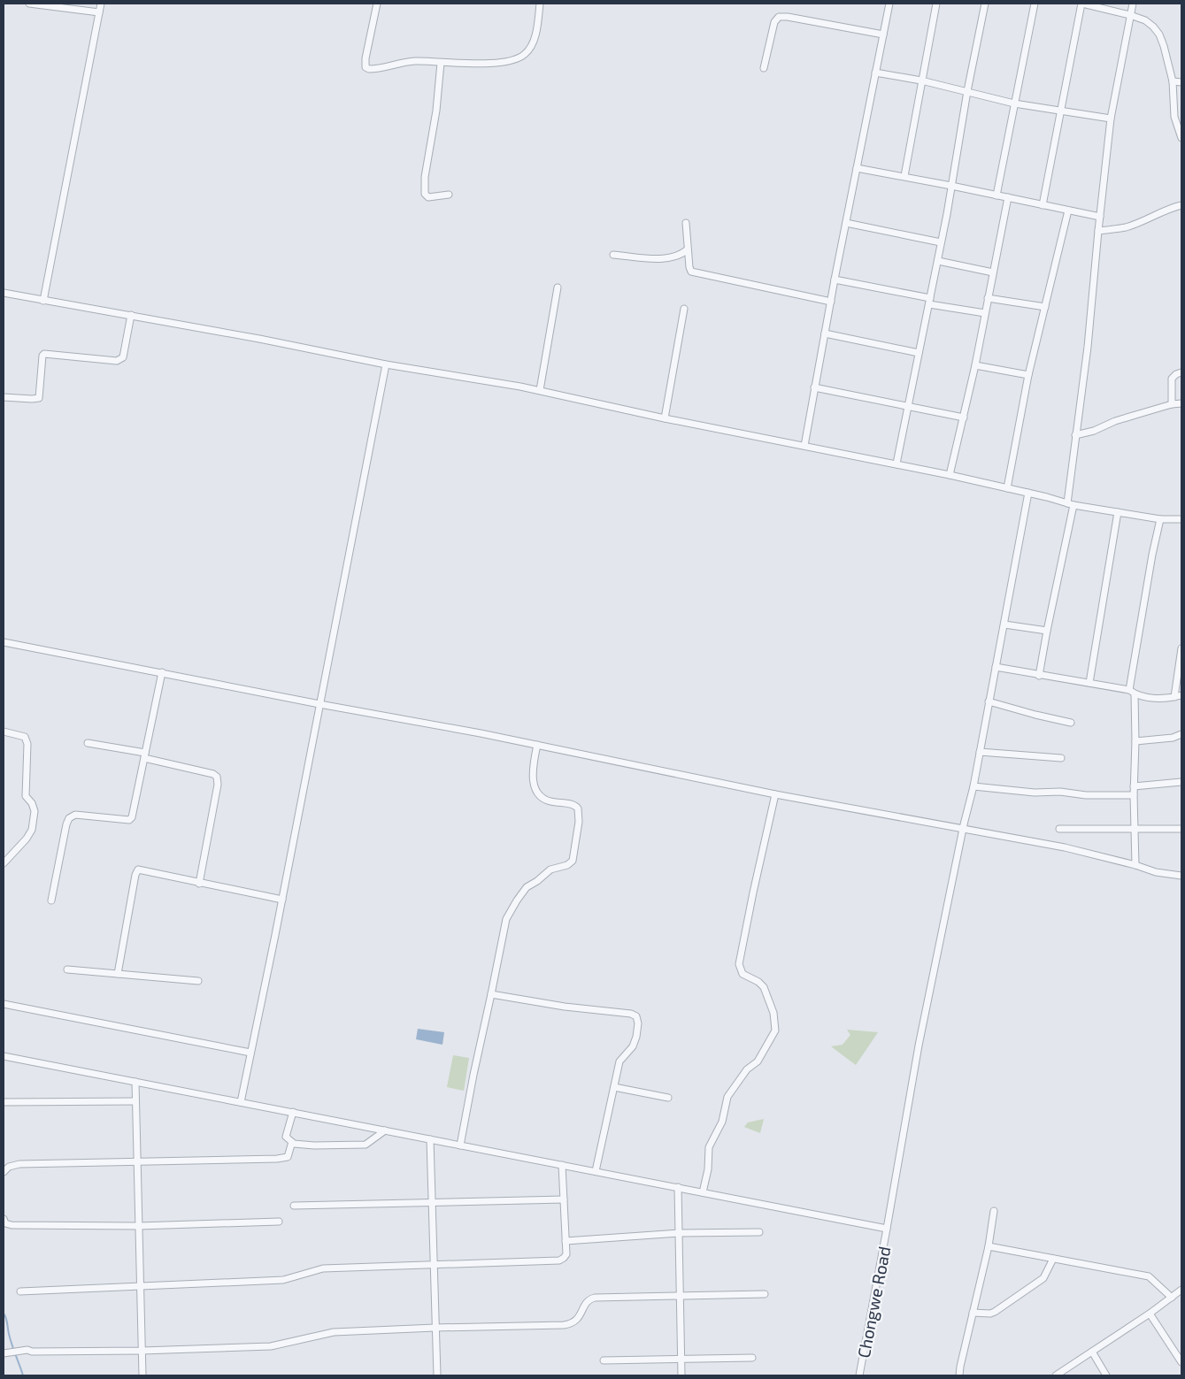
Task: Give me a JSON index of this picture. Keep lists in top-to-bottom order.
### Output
{
  "streets": {
    "street": ["Chongwe Road"]
  }
}
